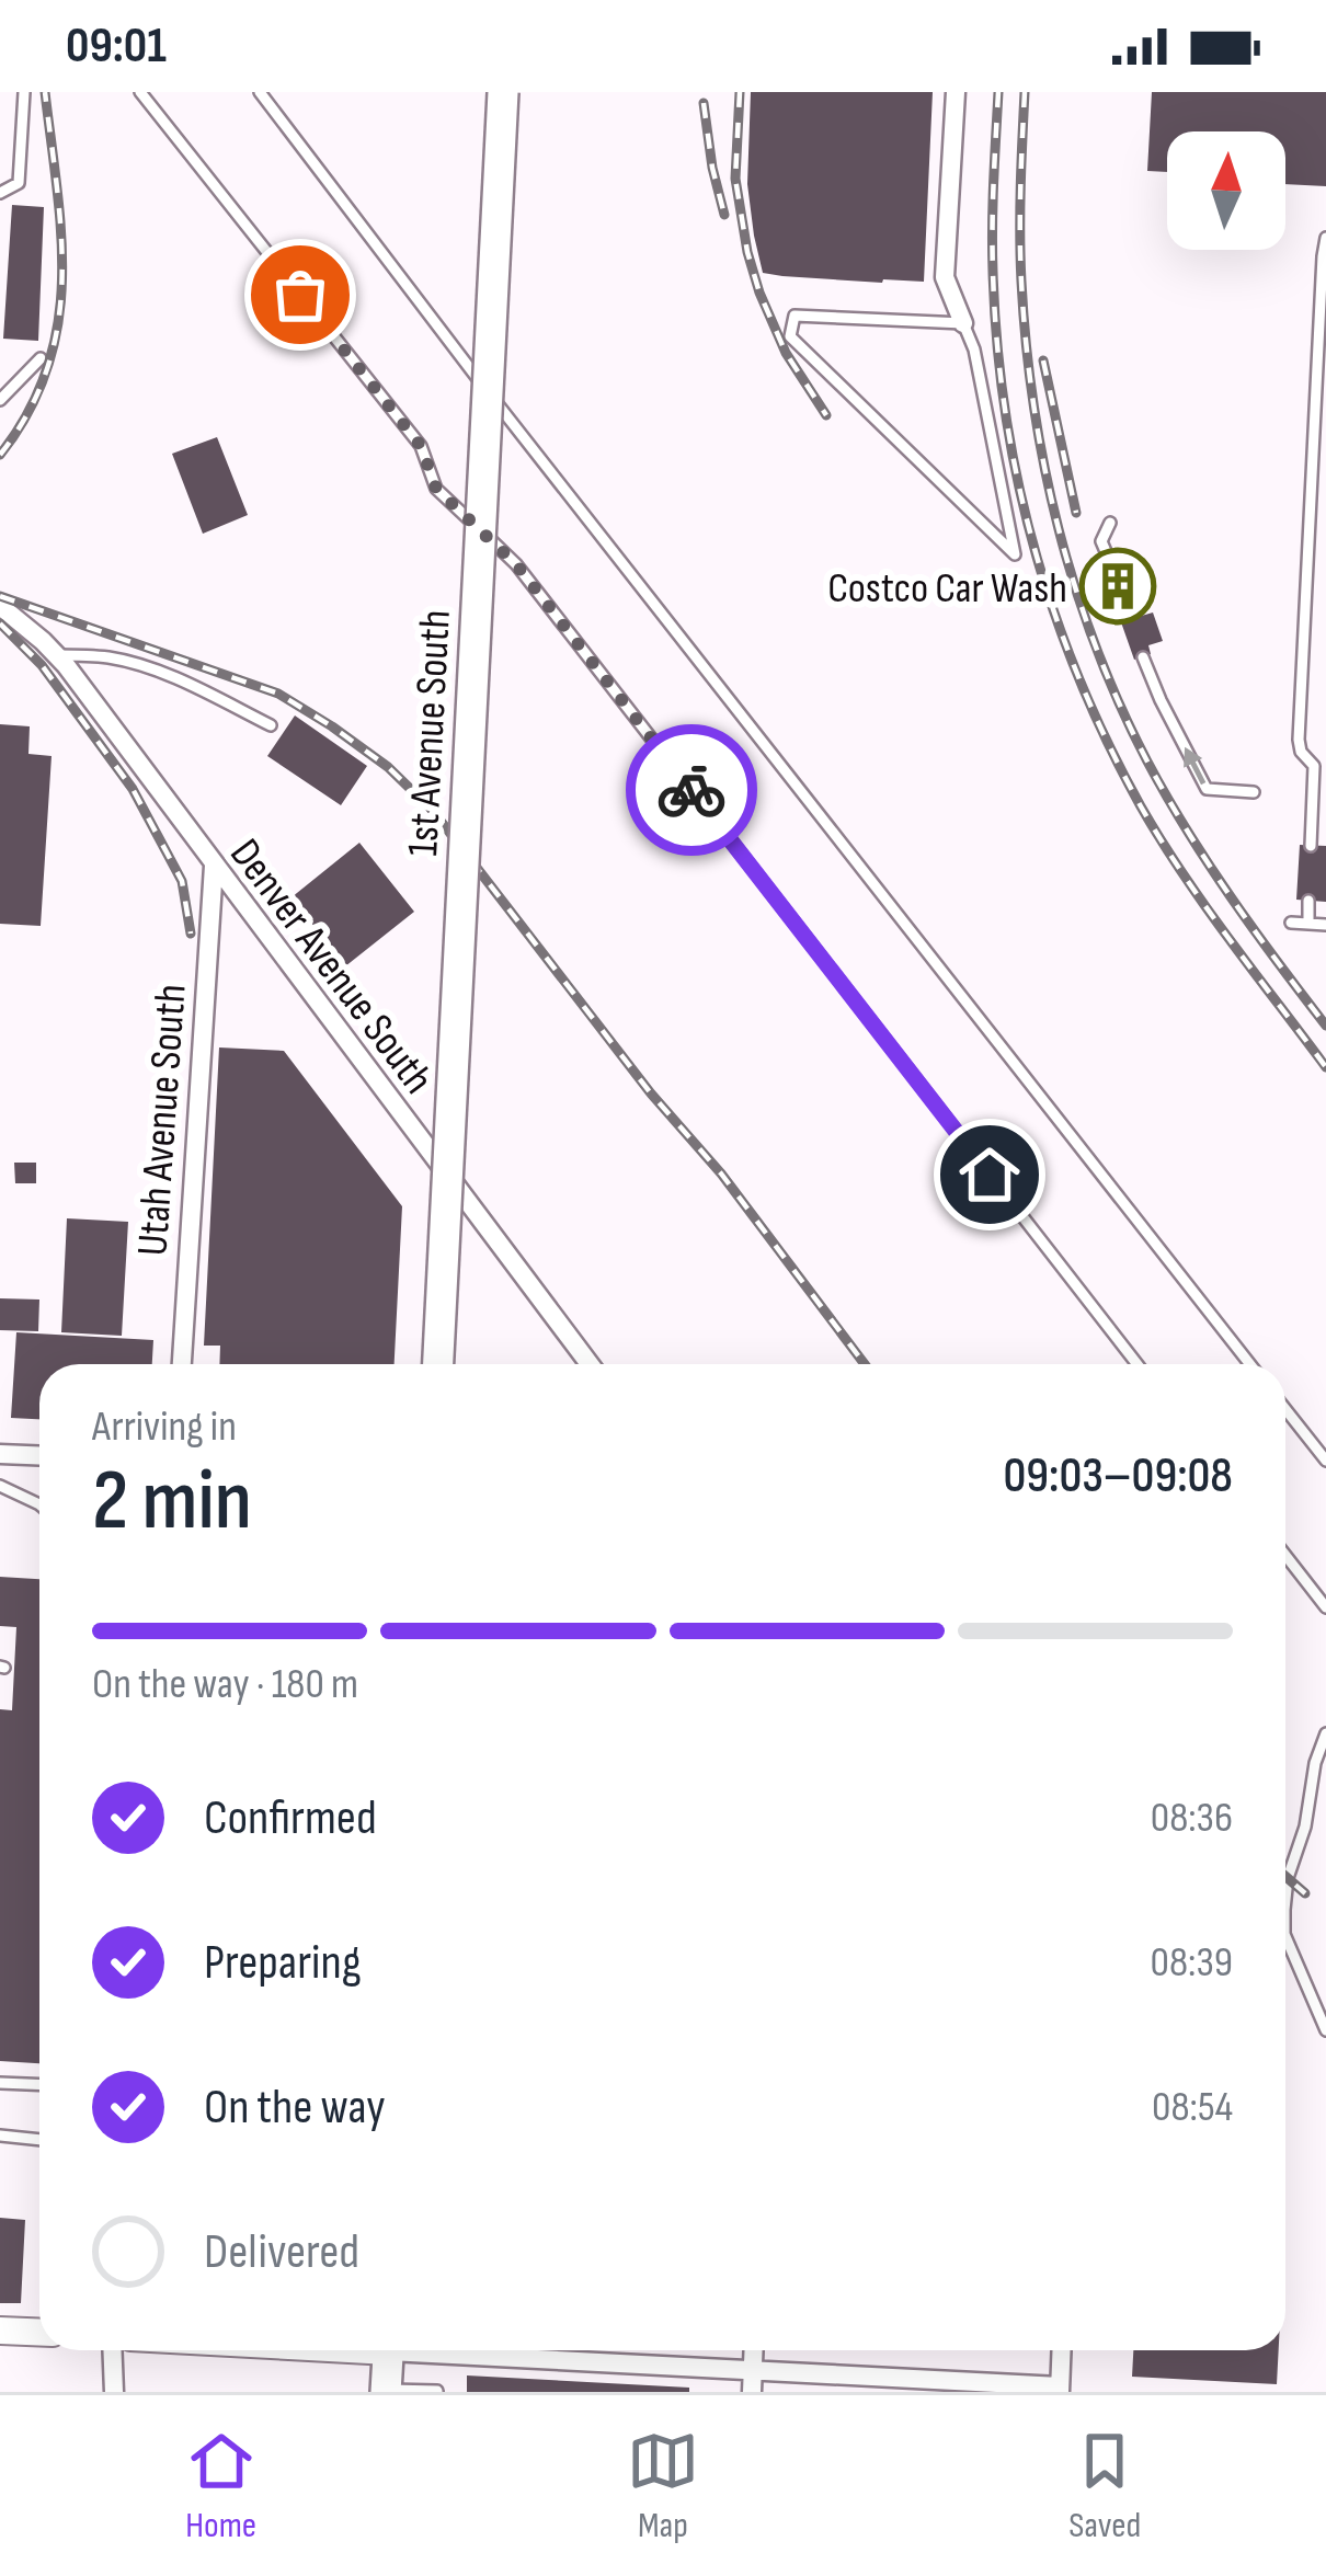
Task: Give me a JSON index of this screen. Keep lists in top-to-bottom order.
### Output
{
  "streets": {
    "main road": ["1st Avenue South"],
    "street": ["Denver Avenue South", "Utah Avenue South"]
  },
  "crossings": [
    ["Denver Avenue South", "Utah Avenue South"]
  ],
  "places": {
    "building": ["Costco Car Wash"]
  },
  "north": "top",
  "page": {
    "status": "09:01",
    "heading": ["2 min", "Arriving in", "09:03–09:08"],
    "bar": "On the way · 180 m",
    "list": [
      ["Confirmed", "08:36"],
      ["Preparing", "08:39"],
      ["On the way", "08:54"],
      "Delivered"
    ],
    "tabs": ["Home", "Map", "Saved"]
  }
}
